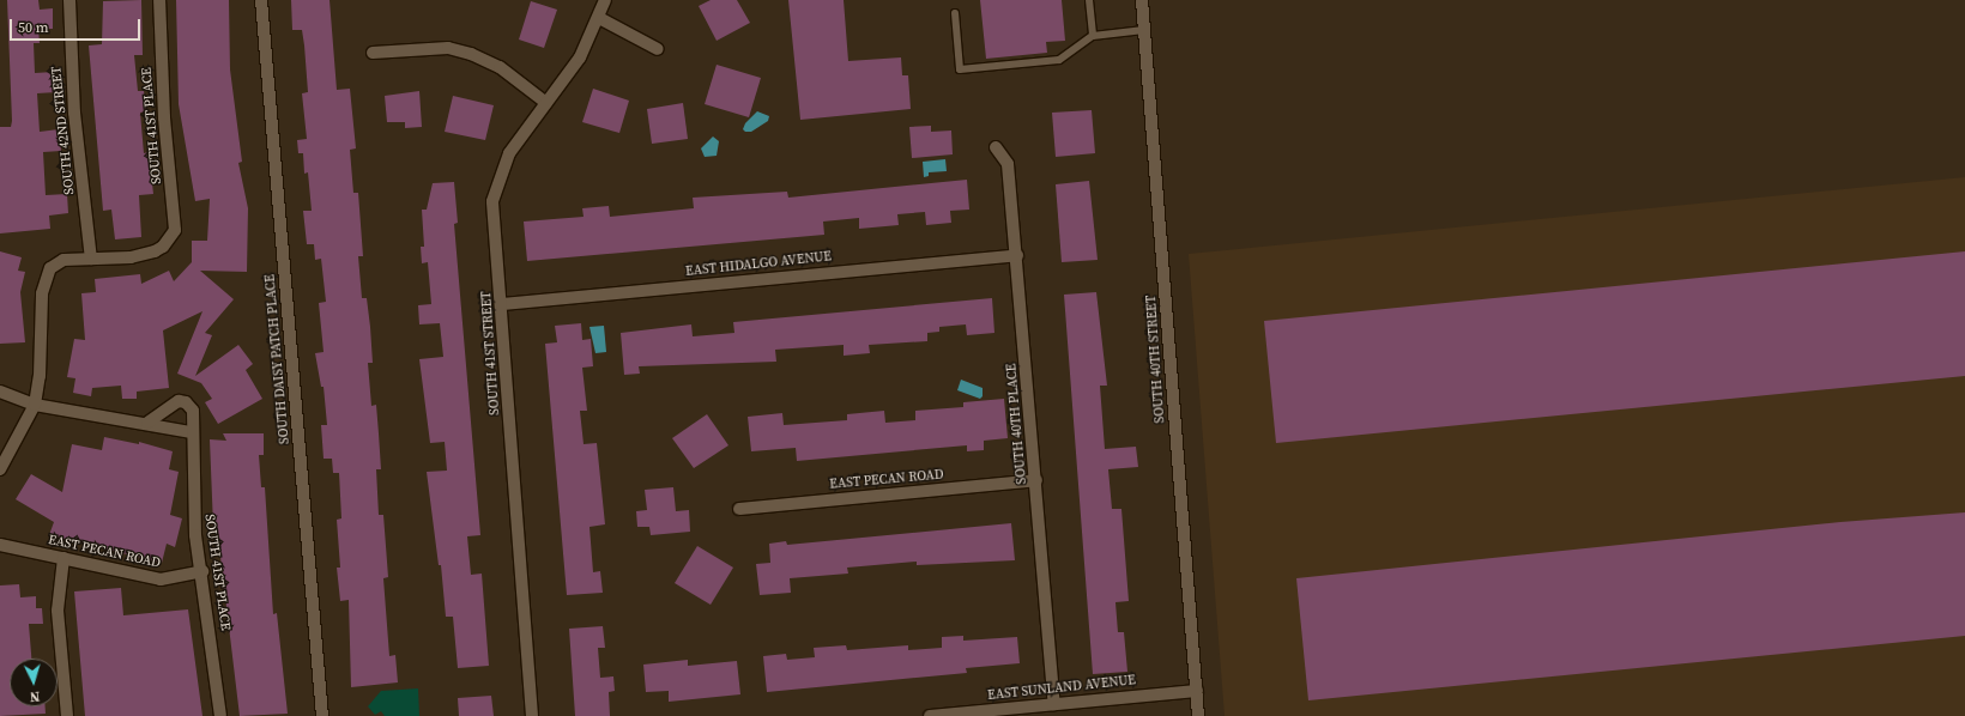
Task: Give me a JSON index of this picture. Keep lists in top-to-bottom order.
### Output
{
  "streets": {
    "street": [
      "SOUTH 41ST PLACE",
      "SOUTH 42ND STREET",
      "EAST HIDALGO AVENUE",
      "SOUTH 41ST STREET",
      "SOUTH DAISY PATCH PLACE",
      "SOUTH 40TH STREET",
      "SOUTH 40TH PLACE",
      "EAST PECAN ROAD",
      "EAST SUNLAND AVENUE"
    ]
  },
  "crossings": [
    ["SOUTH 41ST PLACE", "SOUTH 42ND STREET"],
    ["SOUTH 41ST PLACE", "EAST PECAN ROAD"],
    ["EAST HIDALGO AVENUE", "SOUTH 41ST STREET"],
    ["EAST HIDALGO AVENUE", "SOUTH 40TH PLACE"],
    ["SOUTH 40TH STREET", "EAST SUNLAND AVENUE"],
    ["SOUTH 40TH PLACE", "EAST PECAN ROAD"],
    ["SOUTH 40TH PLACE", "EAST SUNLAND AVENUE"]
  ],
  "scale_bar": "50 m",
  "north": "bottom"
}
